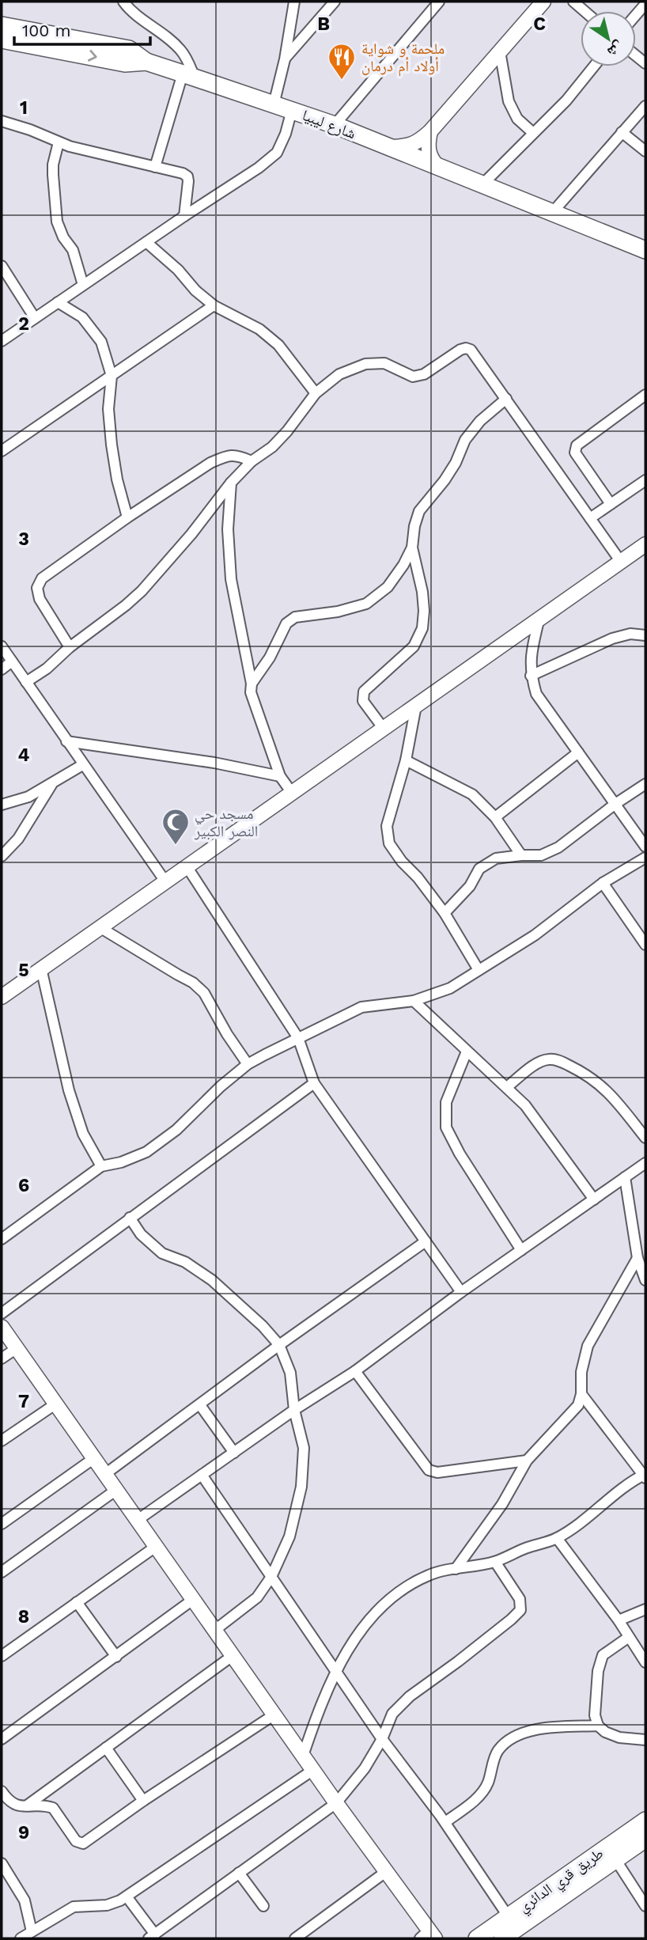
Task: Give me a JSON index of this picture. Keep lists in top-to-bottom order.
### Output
{
  "streets": {
    "highway": ["شارع ليبيا", "طريق قري الدائري"]
  },
  "places": {
    "restaurant": ["ملحمة و شواية أولاد أم درمان"],
    "mosque": ["مسجد حي النصر الكبير"]
  },
  "scale_bar": "100 m",
  "north": "bottom right",
  "grid": {
    "columns": ["B", "C"],
    "rows": [
      "1",
      "2",
      "3",
      "4",
      "5",
      "6",
      "7",
      "8",
      "9"
    ]
  }
}
